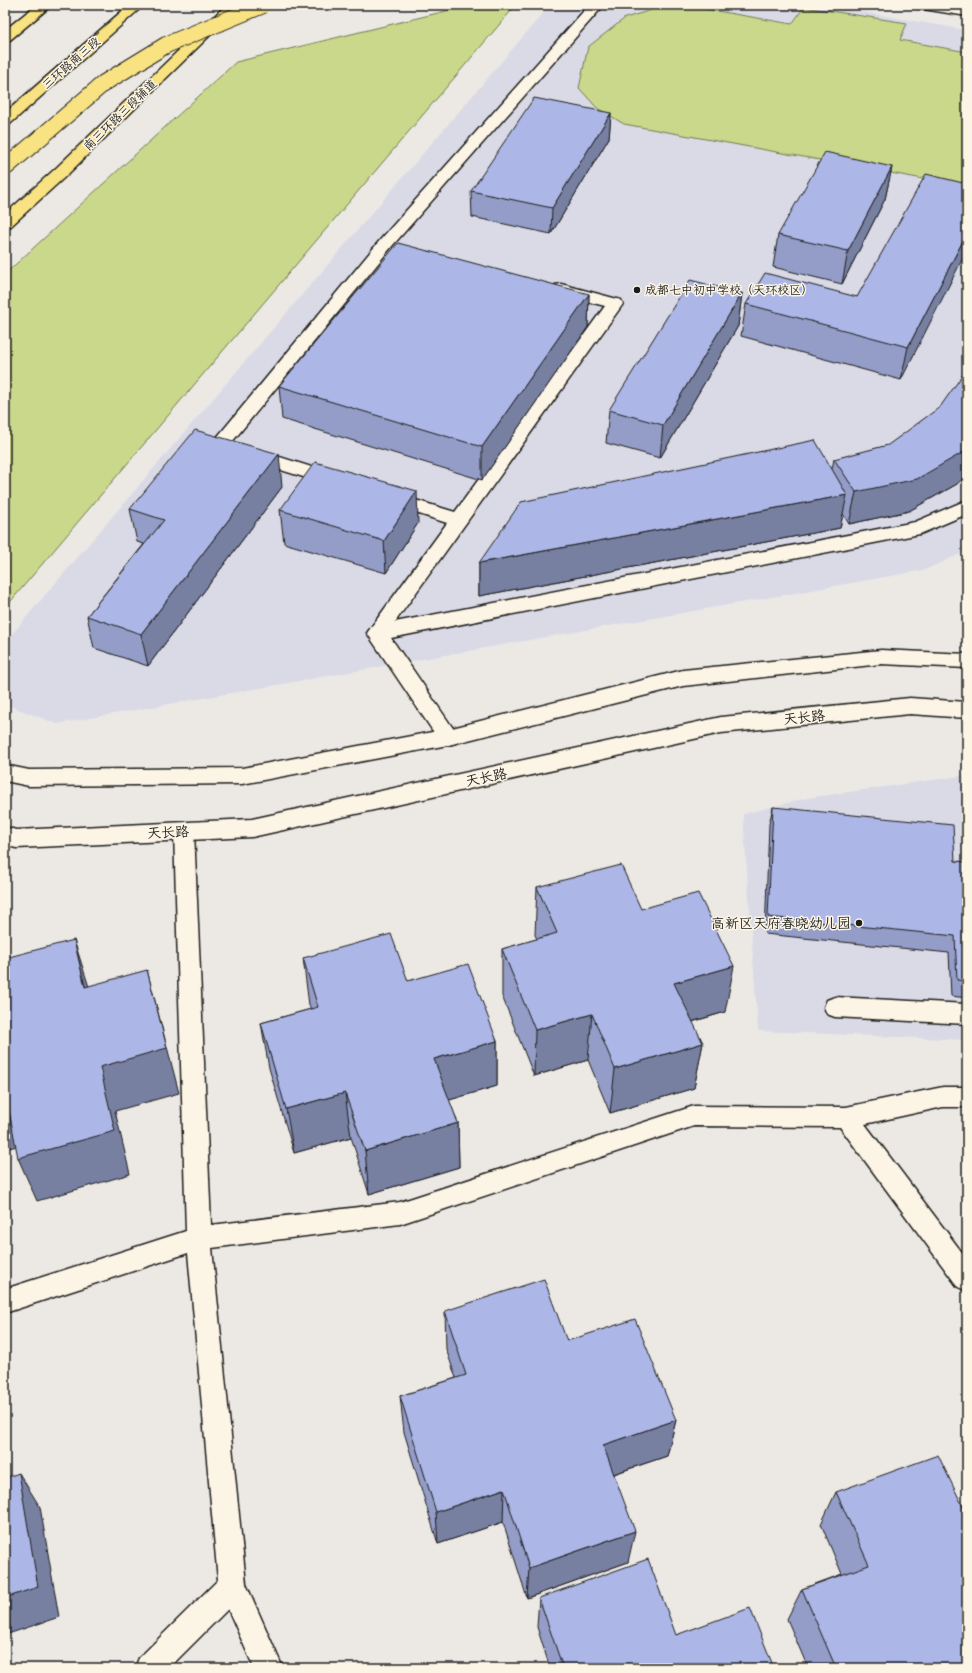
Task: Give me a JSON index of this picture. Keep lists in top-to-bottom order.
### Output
{
  "streets": {
    "main road": ["三环路南三段", "南三环路三段辅道"],
    "street": ["天长路"]
  },
  "places": ["成都七中初中学校（天环校区）", "高新区天府春晓幼儿园"]
}
